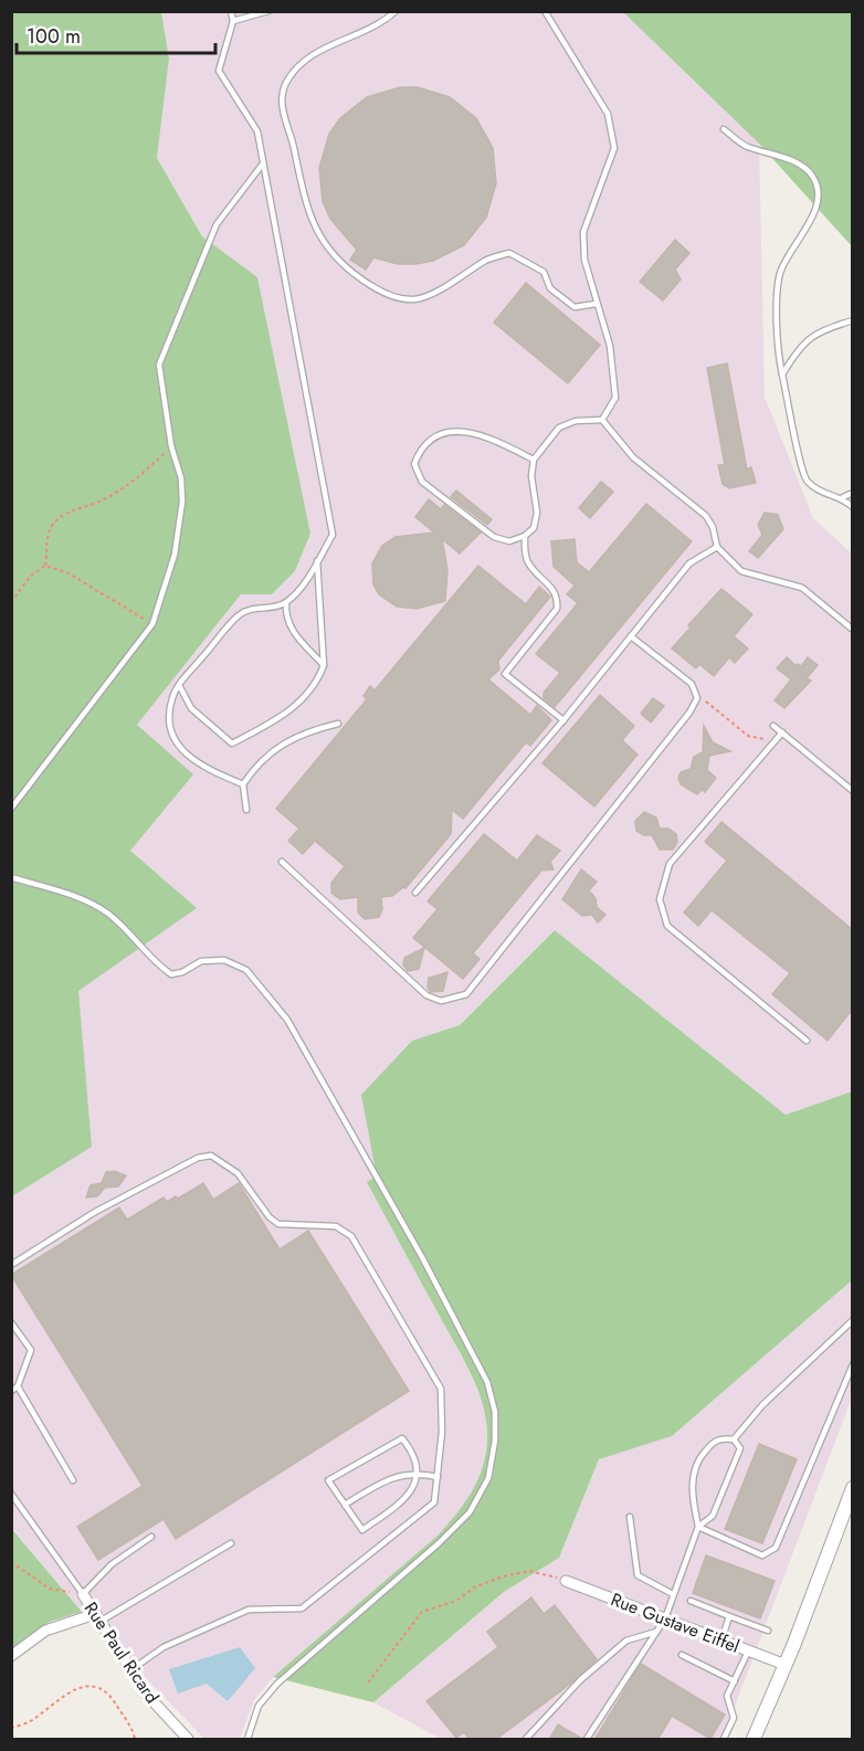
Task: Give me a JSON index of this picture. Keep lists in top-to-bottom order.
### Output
{
  "streets": {
    "street": ["Rue Gustave Eiffel", "Rue Paul Ricard"]
  },
  "scale_bar": "100 m"
}
